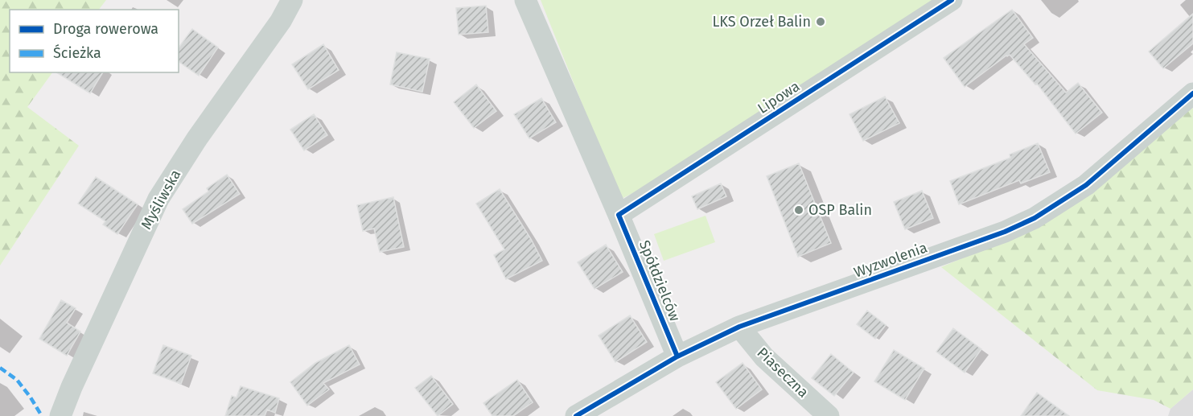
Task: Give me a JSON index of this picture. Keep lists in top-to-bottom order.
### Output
{
  "streets": {
    "street": [
      "Lipowa",
      "Myśliwska",
      "Wyzwolenia",
      "Spółdzielców",
      "Piaseczna"
    ]
  },
  "crossings": [
    ["Lipowa", "Spółdzielców"],
    ["Wyzwolenia", "Spółdzielców"],
    ["Wyzwolenia", "Piaseczna"]
  ],
  "places": ["LKS Orzeł Balin", "OSP Balin"],
  "legend": ["Droga rowerowa", "Ścieżka"]
}
